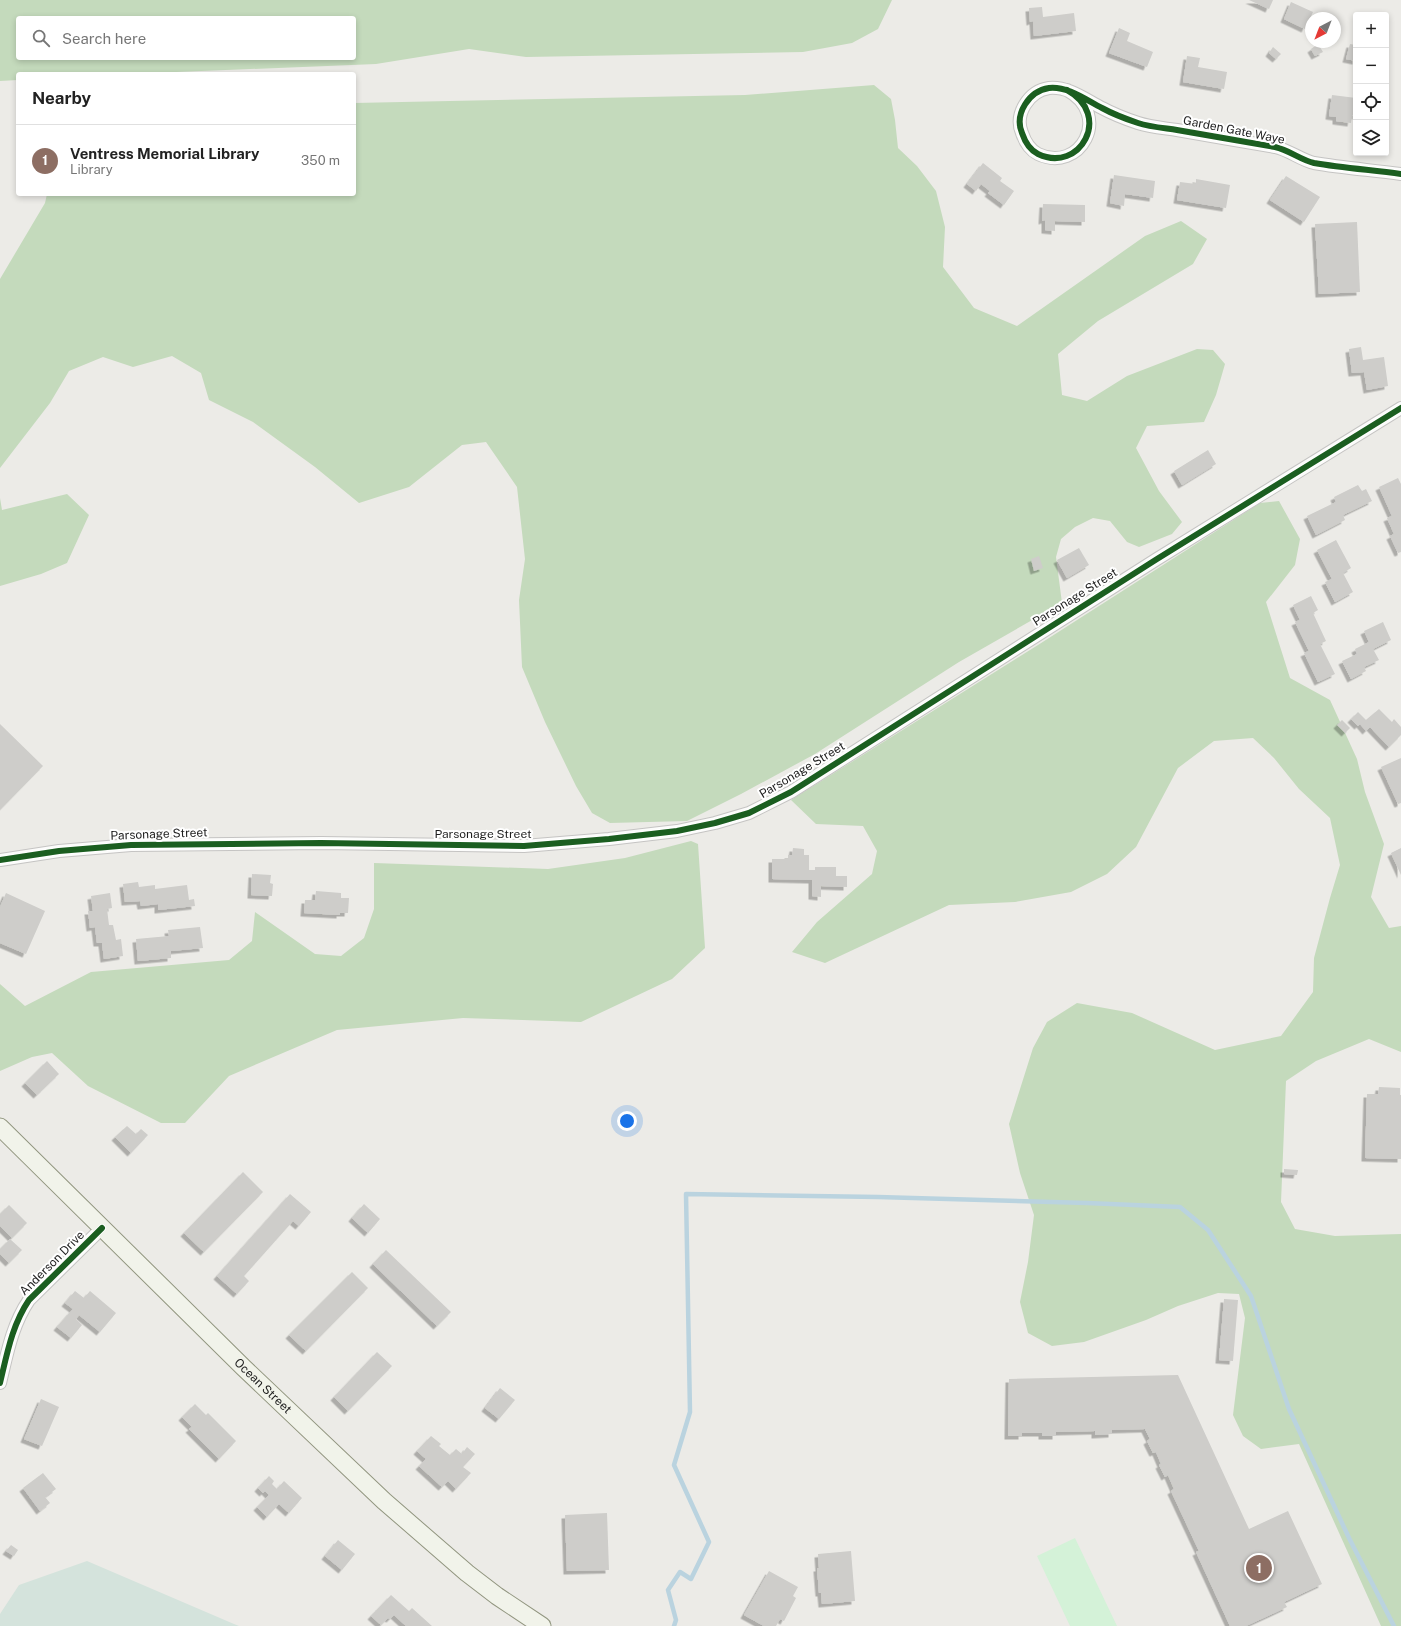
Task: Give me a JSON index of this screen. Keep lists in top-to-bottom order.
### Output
{
  "streets": {
    "main road": ["Ocean Street"],
    "street": ["Garden Gate Waye", "Parsonage Street", "Anderson Drive"]
  },
  "crossings": [
    ["Anderson Drive", "Ocean Street"]
  ],
  "north": "bottom left",
  "page": {
    "map_buttons": ["+", "−"],
    "search": "Search here",
    "heading": "Nearby",
    "list": [
      {
        "mark": "1",
        "name": "Ventress Memorial Library",
        "note": "Library",
        "value": "350 m"
      }
    ],
    "pins": "1"
  }
}
